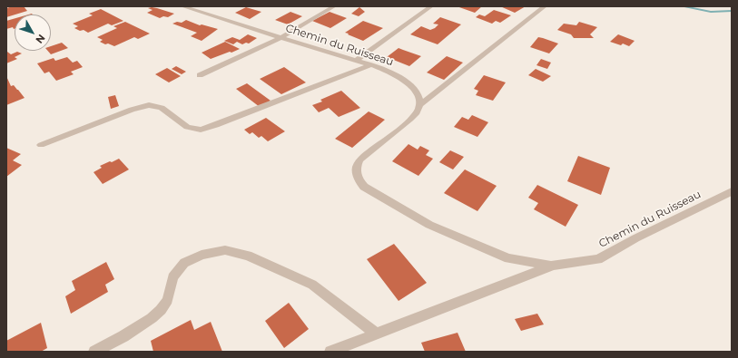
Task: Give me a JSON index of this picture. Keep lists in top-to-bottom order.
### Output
{
  "streets": {
    "street": ["Chemin du Ruisseau"]
  },
  "north": "bottom right"
}
